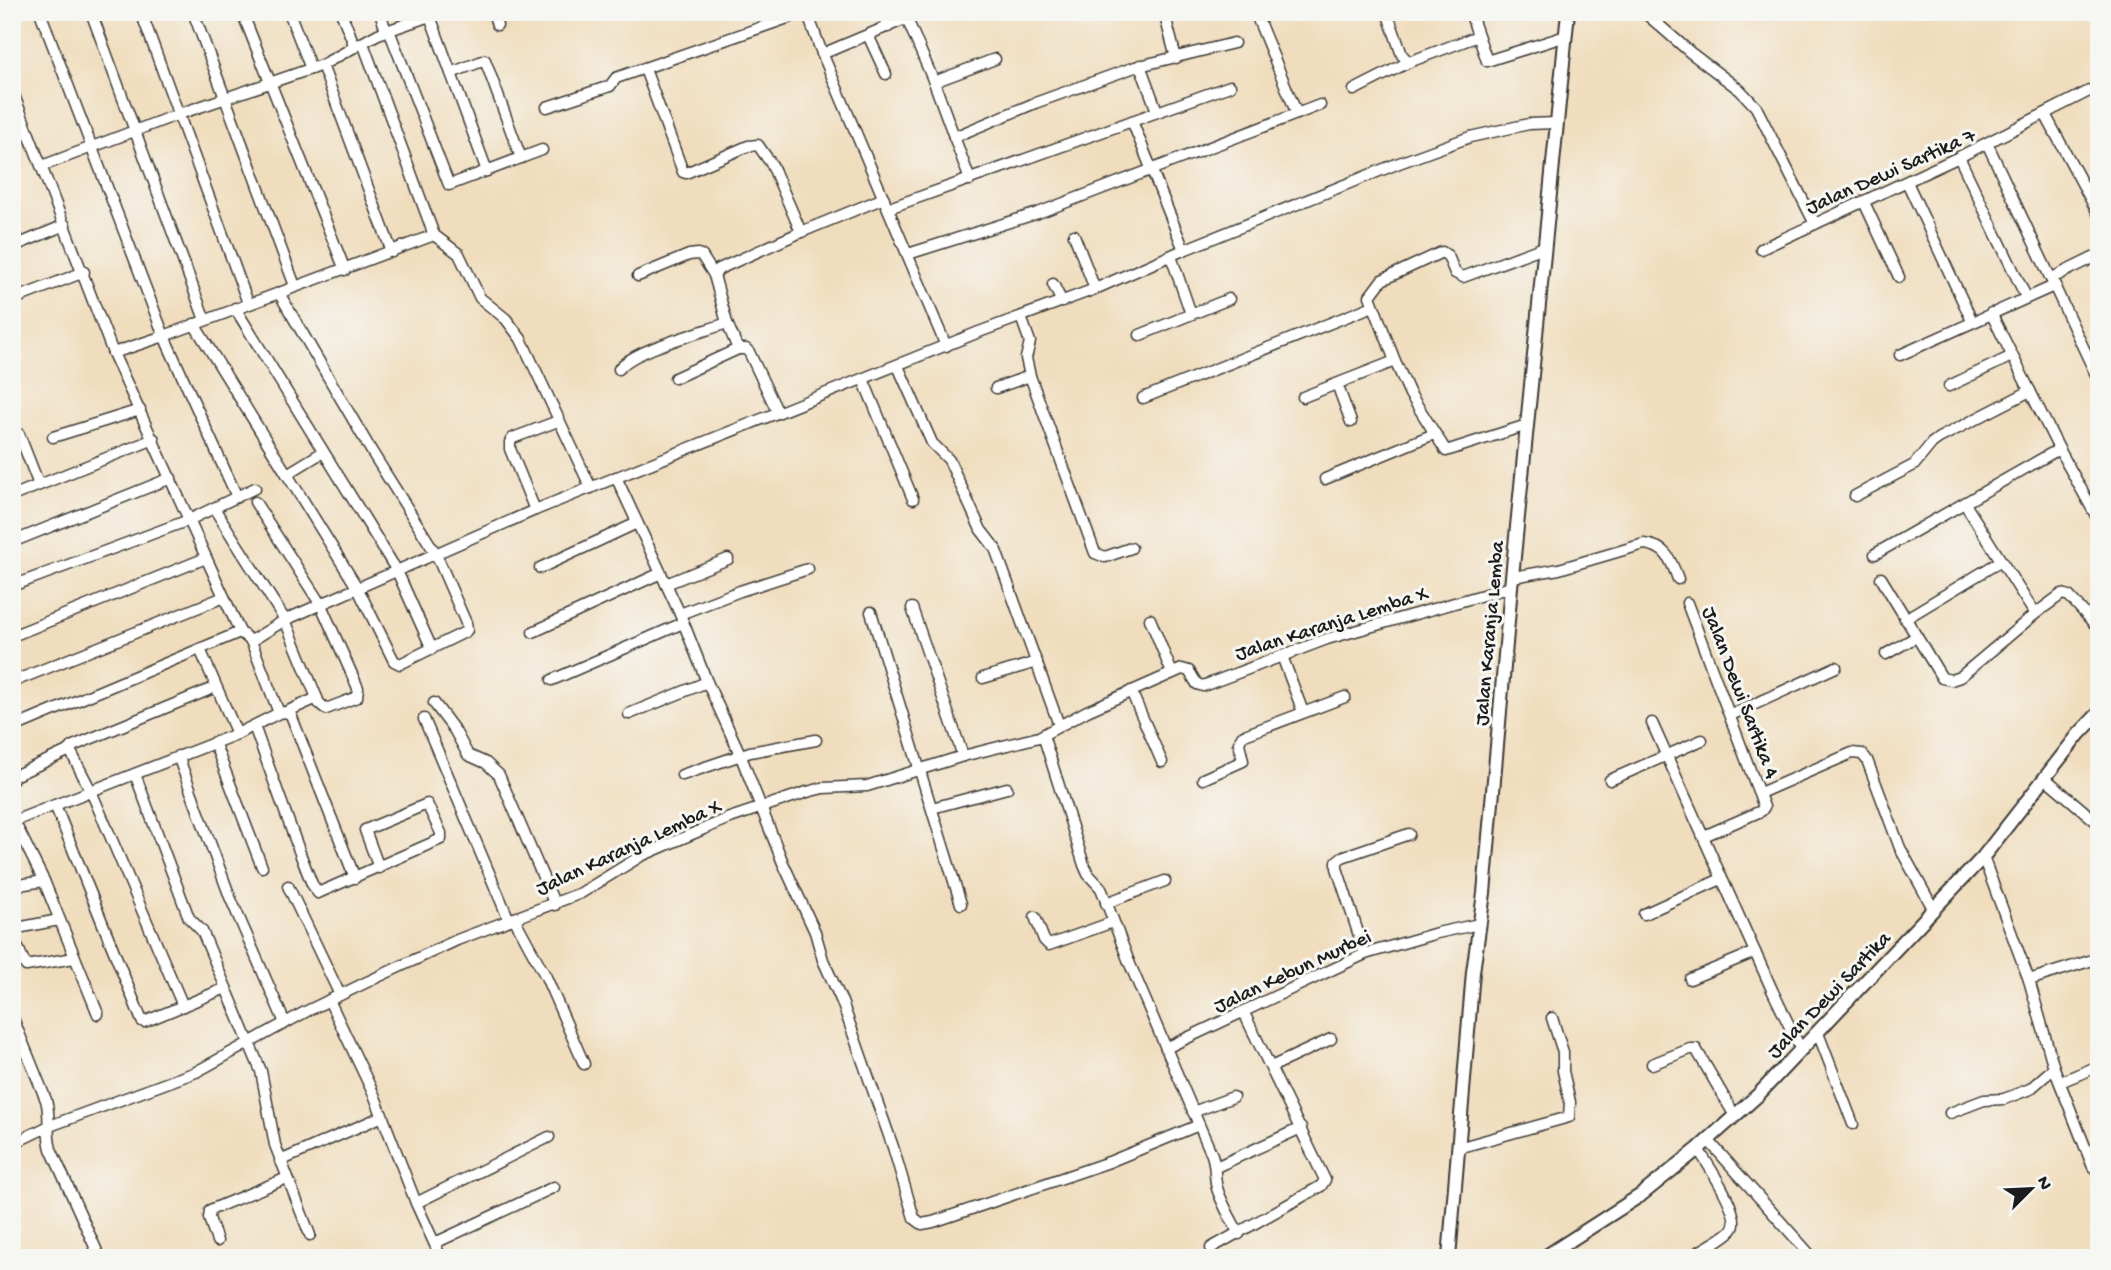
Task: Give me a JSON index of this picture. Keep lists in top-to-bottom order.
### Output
{
  "streets": {
    "main road": ["Jalan Karanja Lemba", "Jalan Dewi Sartika"],
    "street": [
      "Jalan Dewi Sartika 7",
      "Jalan Karanja Lemba X",
      "Jalan Dewi Sartika 4",
      "Jalan Kebun Murbei"
    ]
  },
  "crossings": [
    ["Jalan Karanja Lemba X", "Jalan Karanja Lemba"],
    ["Jalan Karanja Lemba", "Jalan Kebun Murbei"],
    ["Jalan Dewi Sartika 4", "Jalan Dewi Sartika"]
  ],
  "north": "top right"
}
